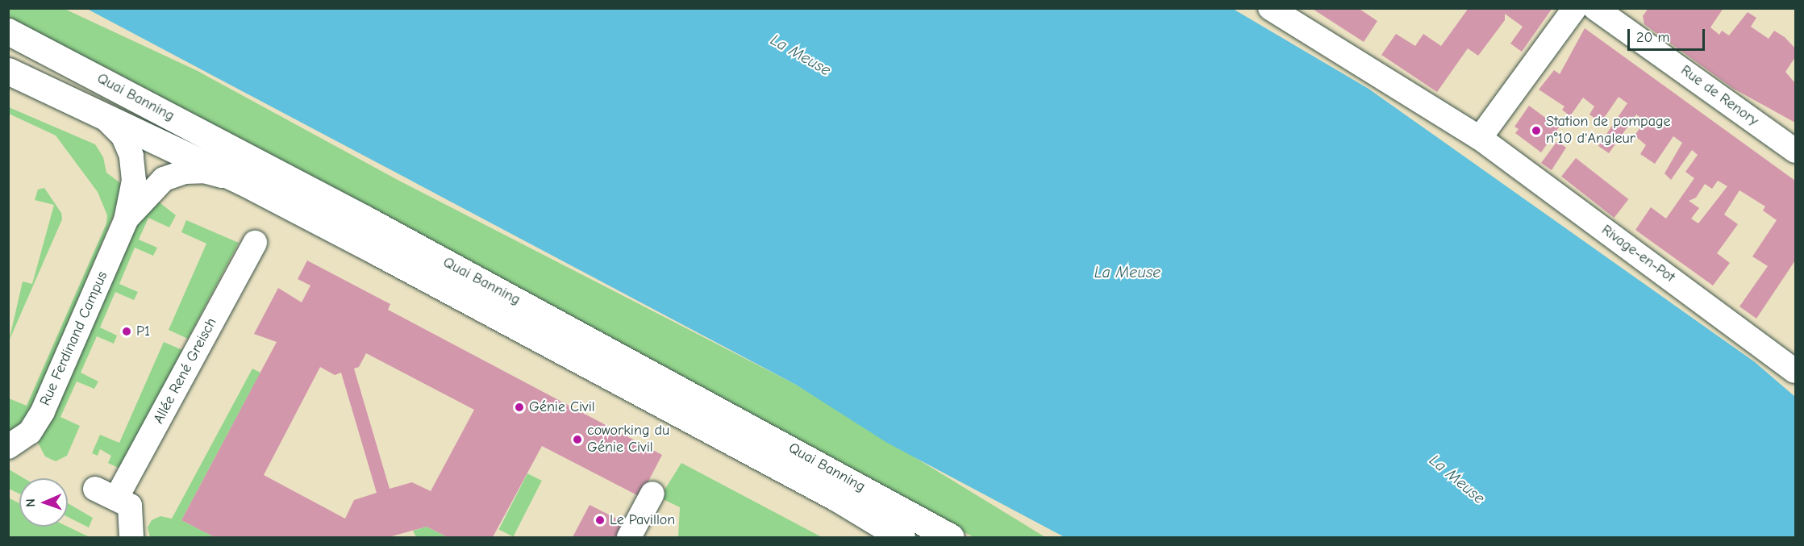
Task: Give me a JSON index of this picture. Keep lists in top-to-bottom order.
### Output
{
  "streets": {
    "main road": ["Quai Banning"],
    "street": [
      "Rue de Renory",
      "Rivage-en-Pot",
      "Rue Ferdinand Campus",
      "Allée René Greisch"
    ]
  },
  "water": ["La Meuse"],
  "places": [
    "Station de pompage n°10 d'Angleur",
    "P1",
    "Génie Civil",
    "coworking du Génie Civil",
    "Le Pavillon"
  ],
  "scale_bar": "20 m",
  "north": "left"
}
